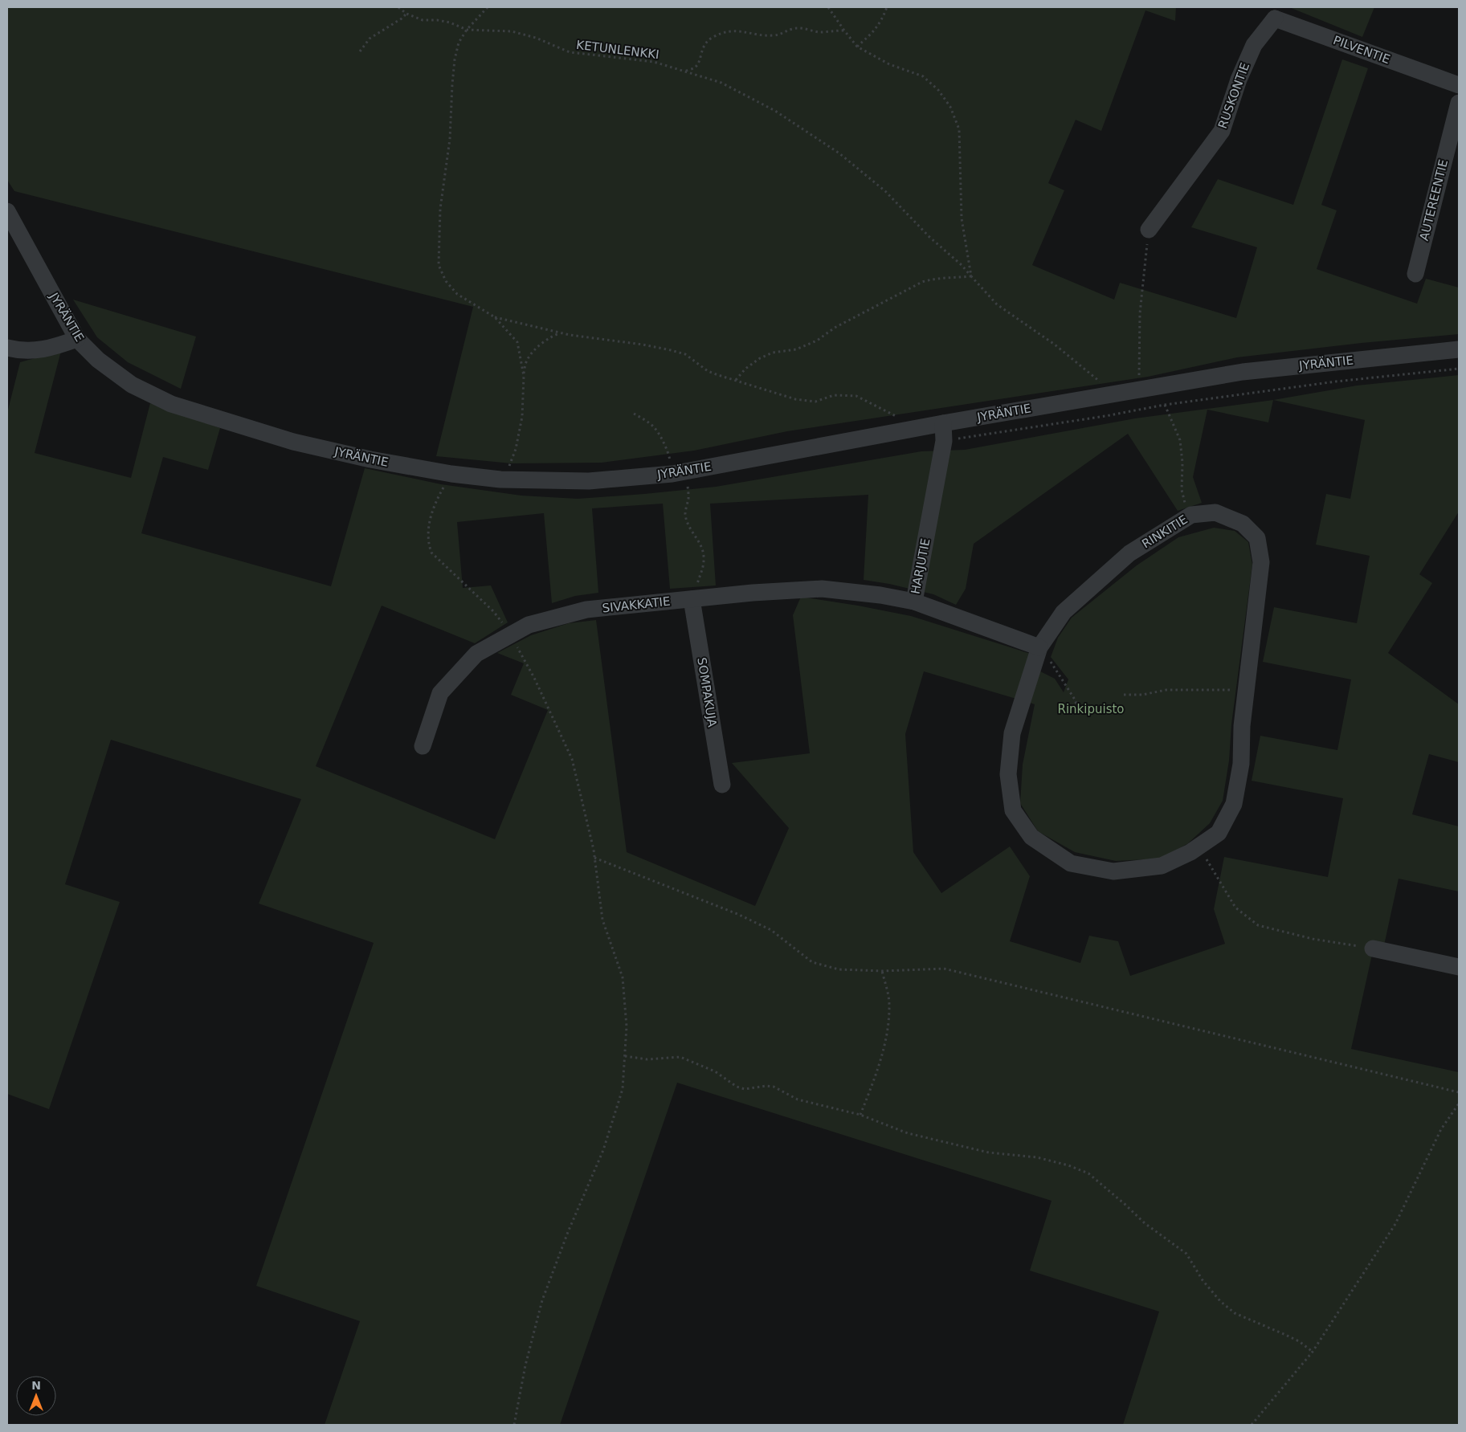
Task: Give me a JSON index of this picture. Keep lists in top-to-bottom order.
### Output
{
  "streets": {
    "street": [
      "PILVENTIE",
      "RUSKONTIE",
      "AUTEREENTIE",
      "JYRÄNTIE",
      "RINKITIE",
      "HARJUTIE",
      "SIVAKKATIE",
      "SOMPAKUJA"
    ],
    "path": ["KETUNLENKKI"]
  },
  "crossings": [
    ["KETUNLENKKI", "JYRÄNTIE"],
    ["PILVENTIE", "RUSKONTIE"],
    ["JYRÄNTIE", "HARJUTIE"],
    ["RINKITIE", "HARJUTIE"],
    ["HARJUTIE", "SIVAKKATIE"],
    ["SIVAKKATIE", "SOMPAKUJA"]
  ],
  "parks": ["Rinkipuisto"],
  "north": "top"
}
